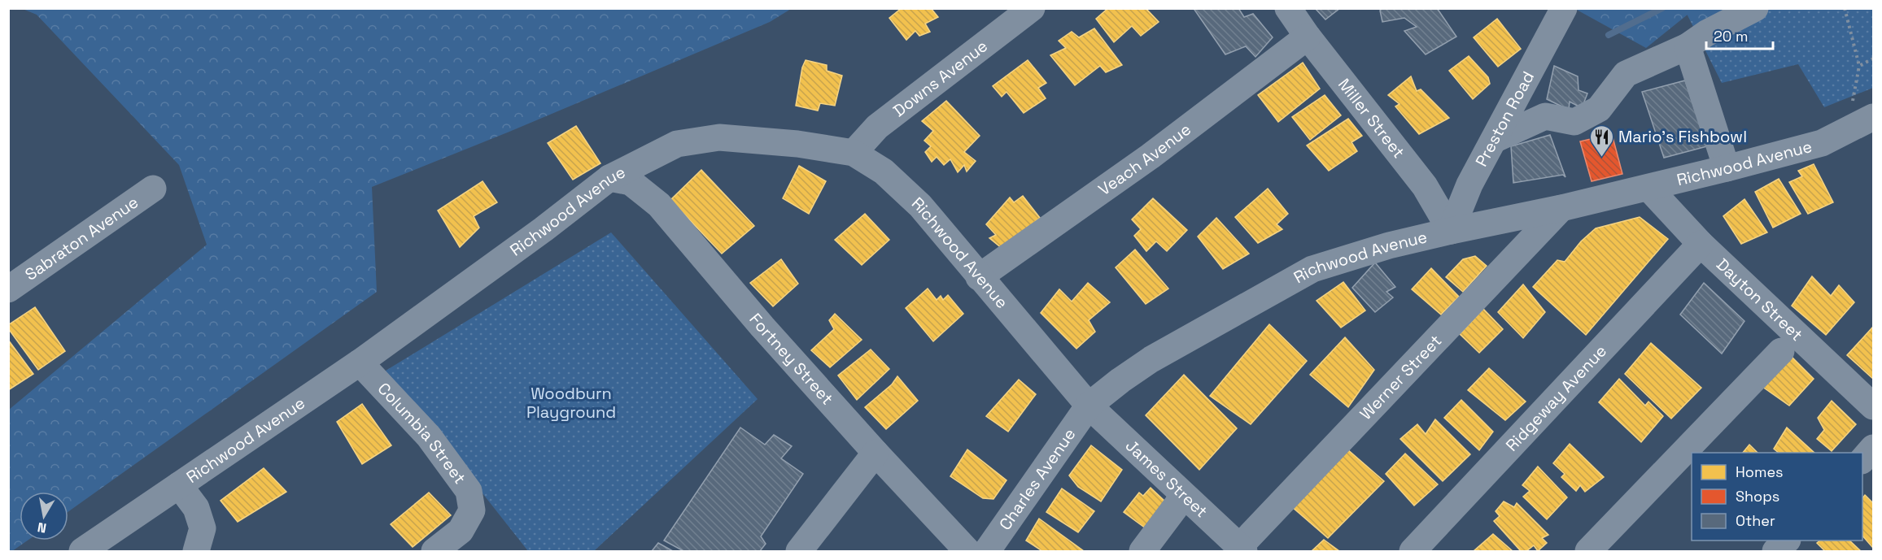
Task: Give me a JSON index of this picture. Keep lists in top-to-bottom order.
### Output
{
  "streets": {
    "street": [
      "Downs Avenue",
      "Miller Street",
      "Preston Road",
      "Veach Avenue",
      "Richwood Avenue",
      "Sabraton Avenue",
      "Dayton Street",
      "Fortney Street",
      "Werner Street",
      "Ridgeway Avenue",
      "Columbia Street",
      "Charles Avenue",
      "James Street"
    ]
  },
  "crossings": [
    ["Downs Avenue", "Richwood Avenue"],
    ["Miller Street", "Preston Road"],
    ["Miller Street", "Veach Avenue"],
    ["Miller Street", "Richwood Avenue"],
    ["Preston Road", "Richwood Avenue"],
    ["Veach Avenue", "Richwood Avenue"],
    ["Richwood Avenue", "Dayton Street"],
    ["Richwood Avenue", "Fortney Street"],
    ["Richwood Avenue", "Werner Street"],
    ["Richwood Avenue", "Columbia Street"],
    ["Richwood Avenue", "Charles Avenue"],
    ["Richwood Avenue", "James Street"],
    ["Dayton Street", "Ridgeway Avenue"],
    ["Werner Street", "James Street"],
    ["Charles Avenue", "James Street"]
  ],
  "parks": ["Woodburn Playground"],
  "places": {
    "restaurant": ["Mario's Fishbowl"]
  },
  "legend": ["Homes", "Shops", "Other"],
  "scale_bar": "20 m",
  "north": "bottom"
}
